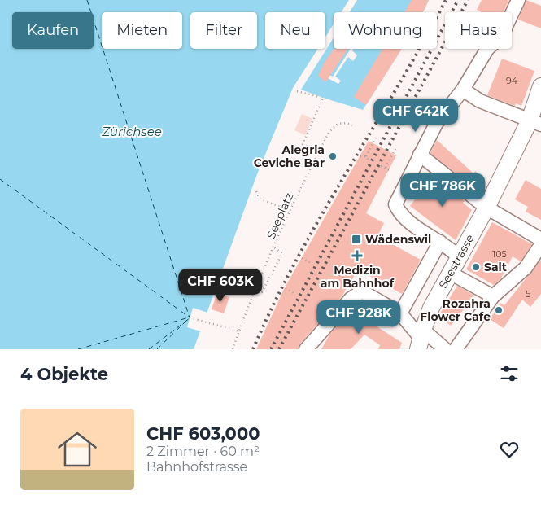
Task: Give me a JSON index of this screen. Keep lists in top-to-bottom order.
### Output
{
  "streets": {
    "main road": ["Seestrasse"],
    "path": ["Seeplatz"]
  },
  "water": ["Zürichsee"],
  "places": {
    "other": ["Alegria Ceviche Bar", "Salt", "Rozahra Flower Cafe"],
    "transit": ["Wädenswil"],
    "health": ["Medizin am Bahnhof"]
  },
  "house_numbers": ["94", "105", "5"],
  "page": {
    "chip": [
      "Kaufen",
      "Mieten",
      "Filter",
      "Neu",
      "Wohnung",
      "Haus"
    ],
    "price": [
      "CHF 642K",
      "CHF 786K",
      "CHF 603K",
      "CHF 928K"
    ],
    "heading": "4 Objekte",
    "list": [
      {
        "name": "CHF 603,000",
        "note": "2 Zimmer · 60 m² · Bahnhofstrasse"
      }
    ]
  }
}
